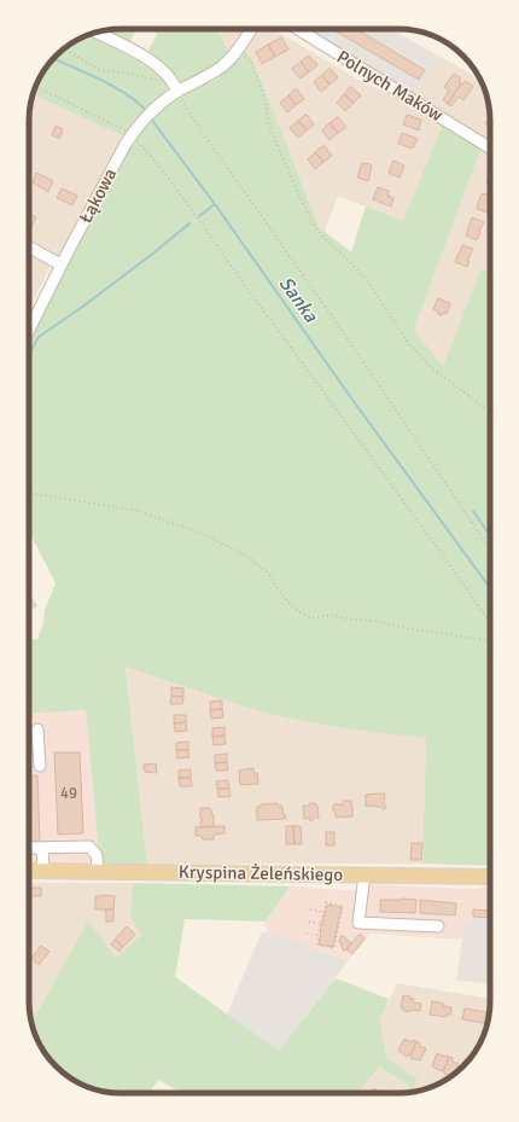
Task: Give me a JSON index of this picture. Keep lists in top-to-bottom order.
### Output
{
  "streets": {
    "main road": ["Kryspina Żeleńskiego"],
    "street": ["Polnych Maków", "Łąkowa"]
  },
  "water": ["Sanka"],
  "house_numbers": ["49"]
}
